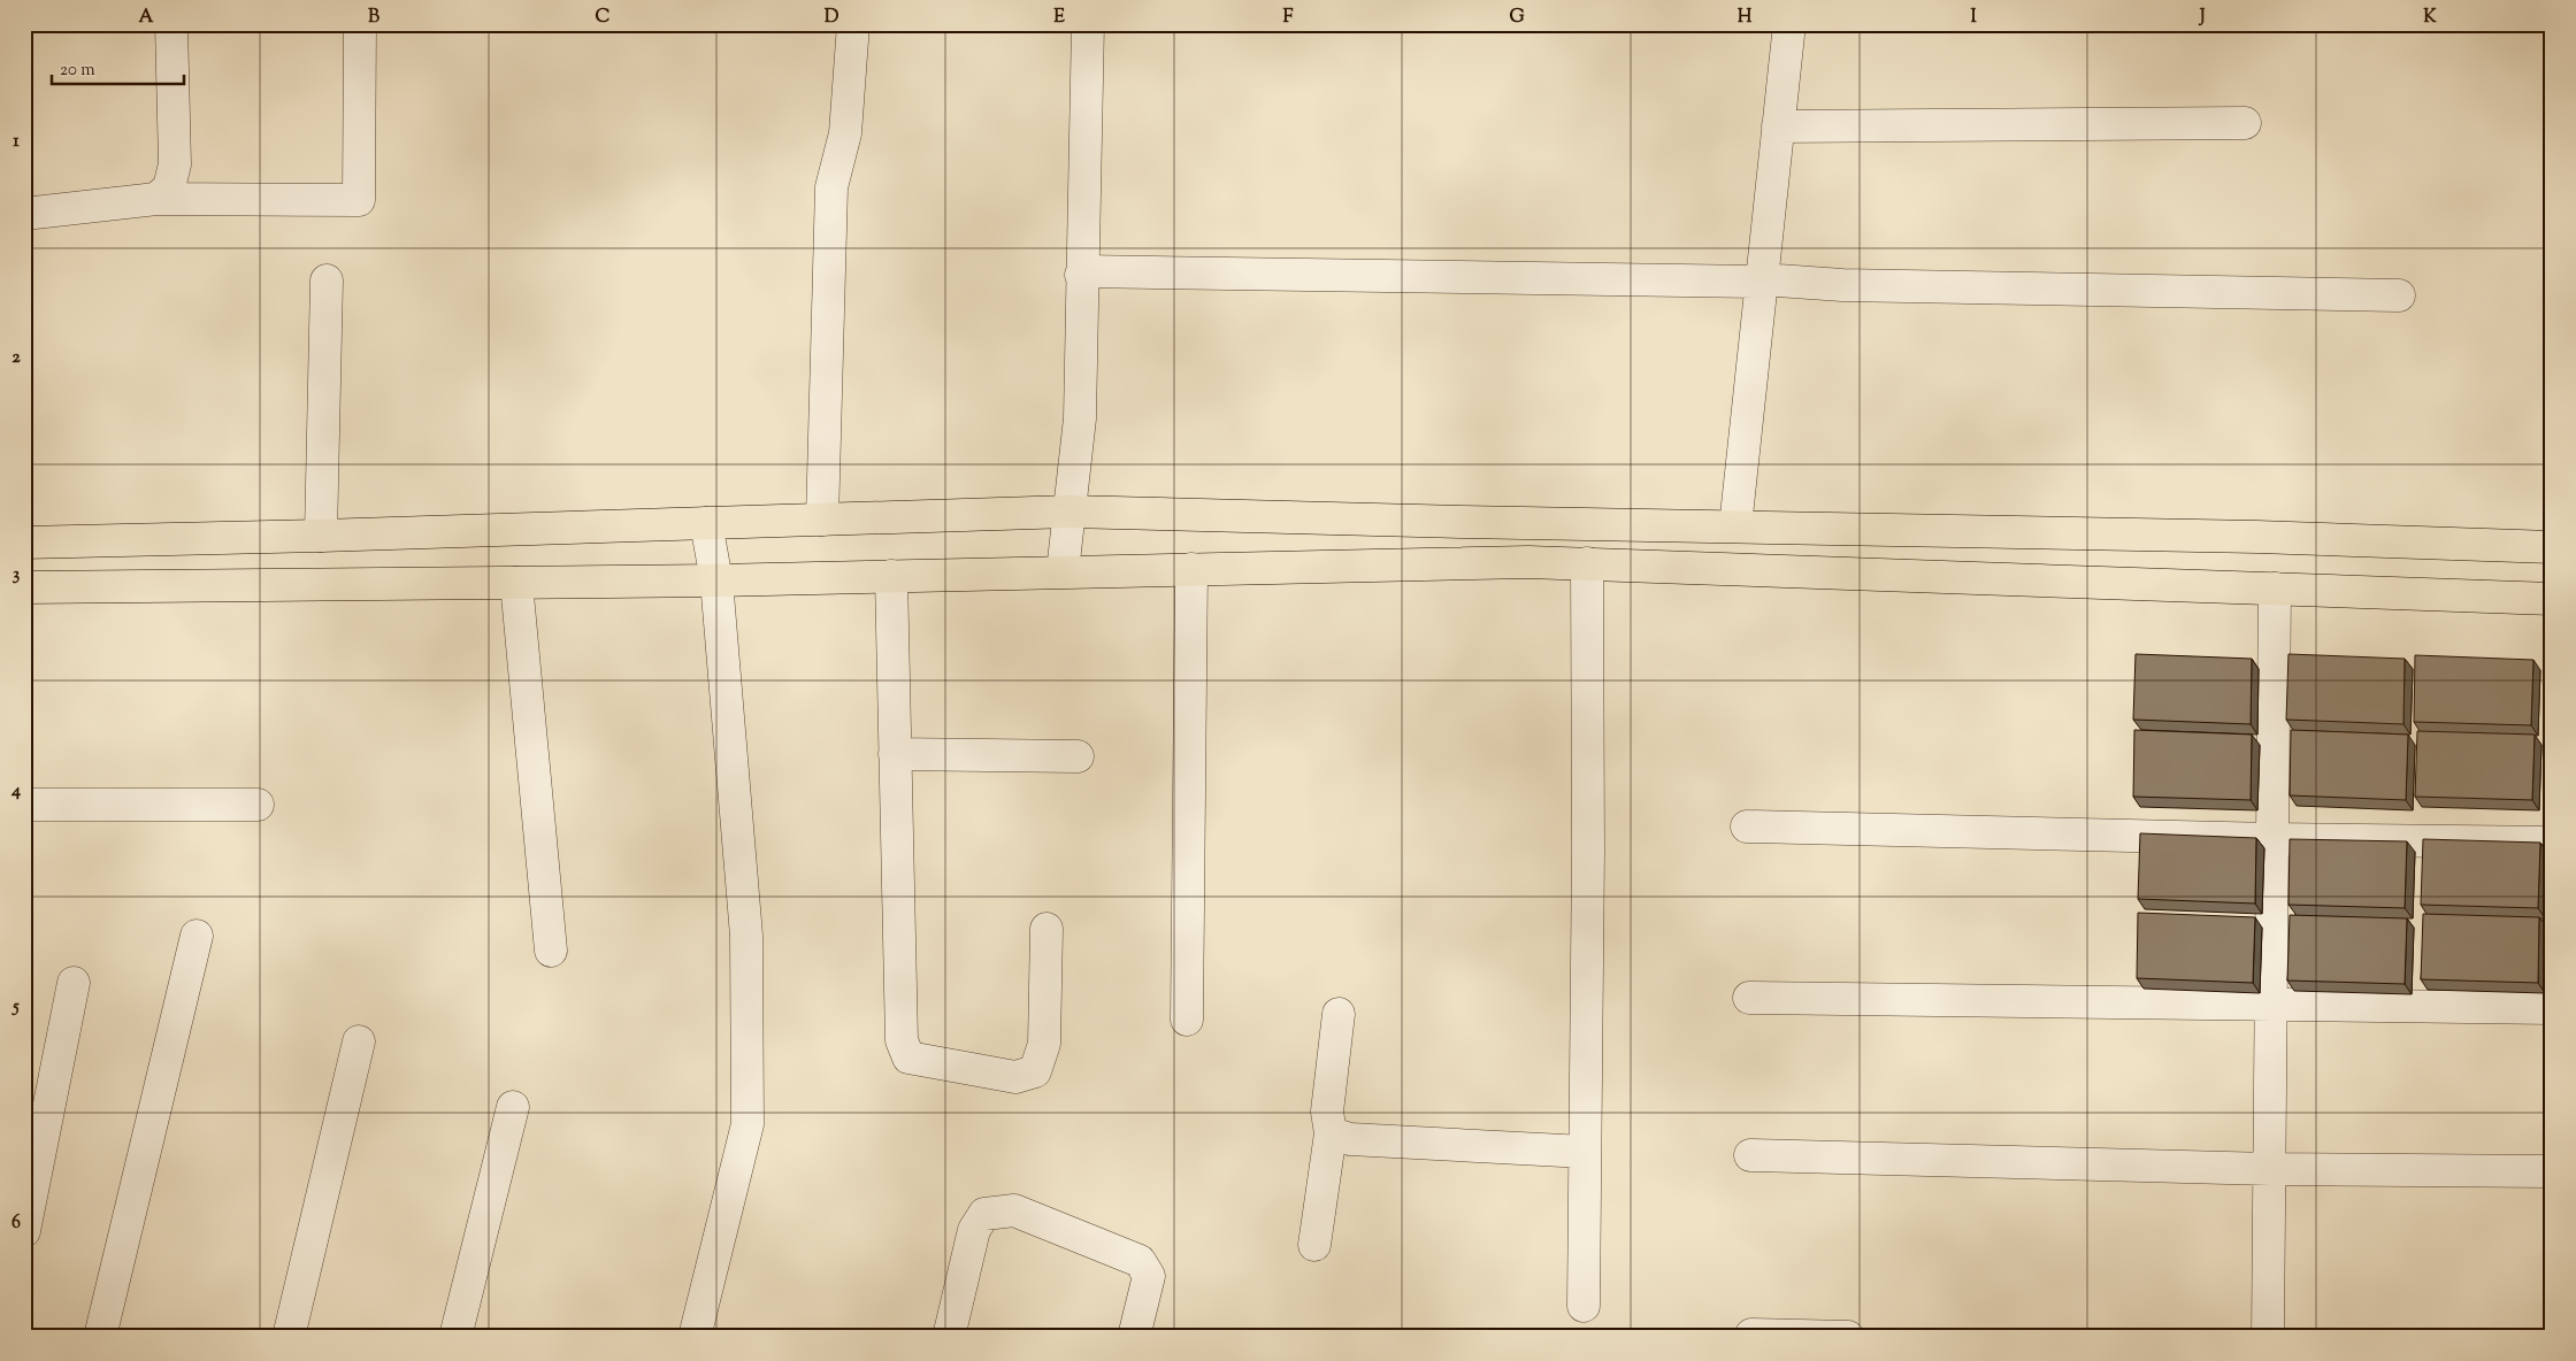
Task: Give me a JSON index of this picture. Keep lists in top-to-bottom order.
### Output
{
  "scale_bar": "20 m",
  "grid": {
    "columns": [
      "A",
      "B",
      "C",
      "D",
      "E",
      "F",
      "G",
      "H",
      "I",
      "J",
      "K"
    ],
    "rows": [
      "1",
      "2",
      "3",
      "4",
      "5",
      "6"
    ]
  }
}
